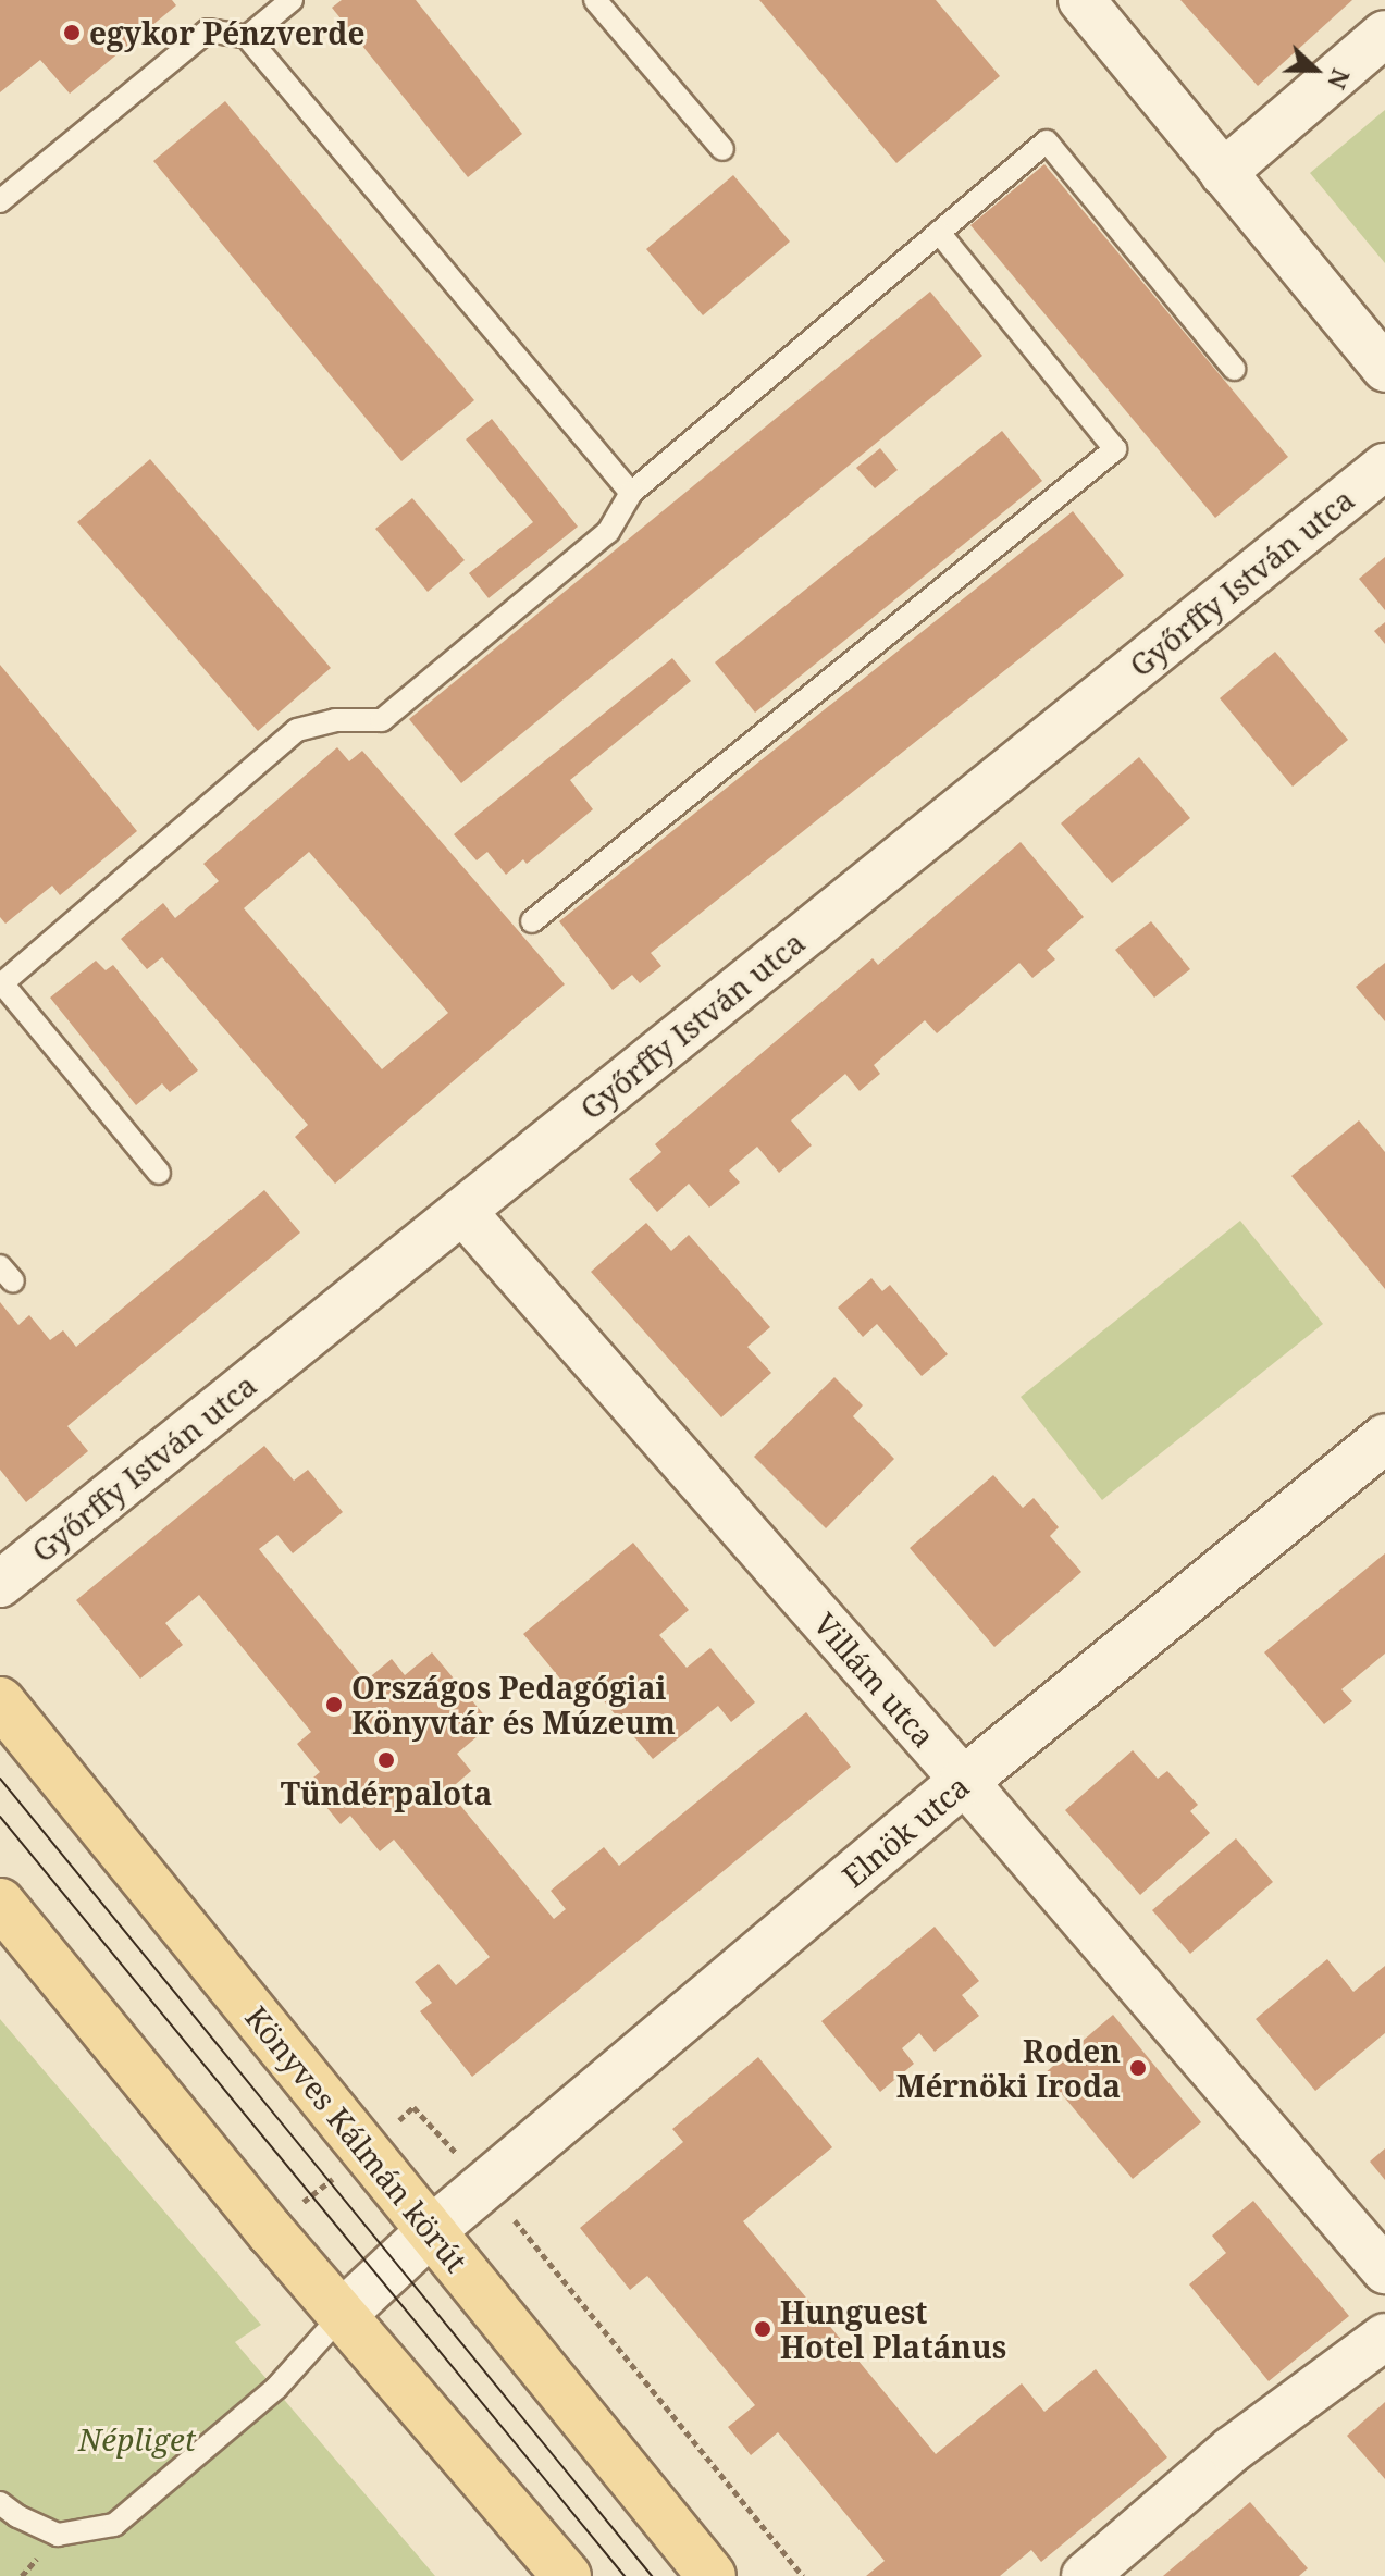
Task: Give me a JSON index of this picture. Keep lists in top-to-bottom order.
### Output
{
  "streets": {
    "main road": ["Könyves Kálmán körút"],
    "street": ["Győrffy István utca", "Villám utca", "Elnök utca"]
  },
  "crossings": [
    ["Győrffy István utca", "Villám utca"],
    ["Villám utca", "Elnök utca"],
    ["Elnök utca", "Könyves Kálmán körút"]
  ],
  "parks": ["Népliget"],
  "places": [
    "egykor Pénzverde",
    "Országos Pedagógiai Könyvtár és Múzeum",
    "Tündérpalota",
    "Roden Mérnöki Iroda",
    "Hunguest Hotel Platánus"
  ],
  "north": "right"
}
